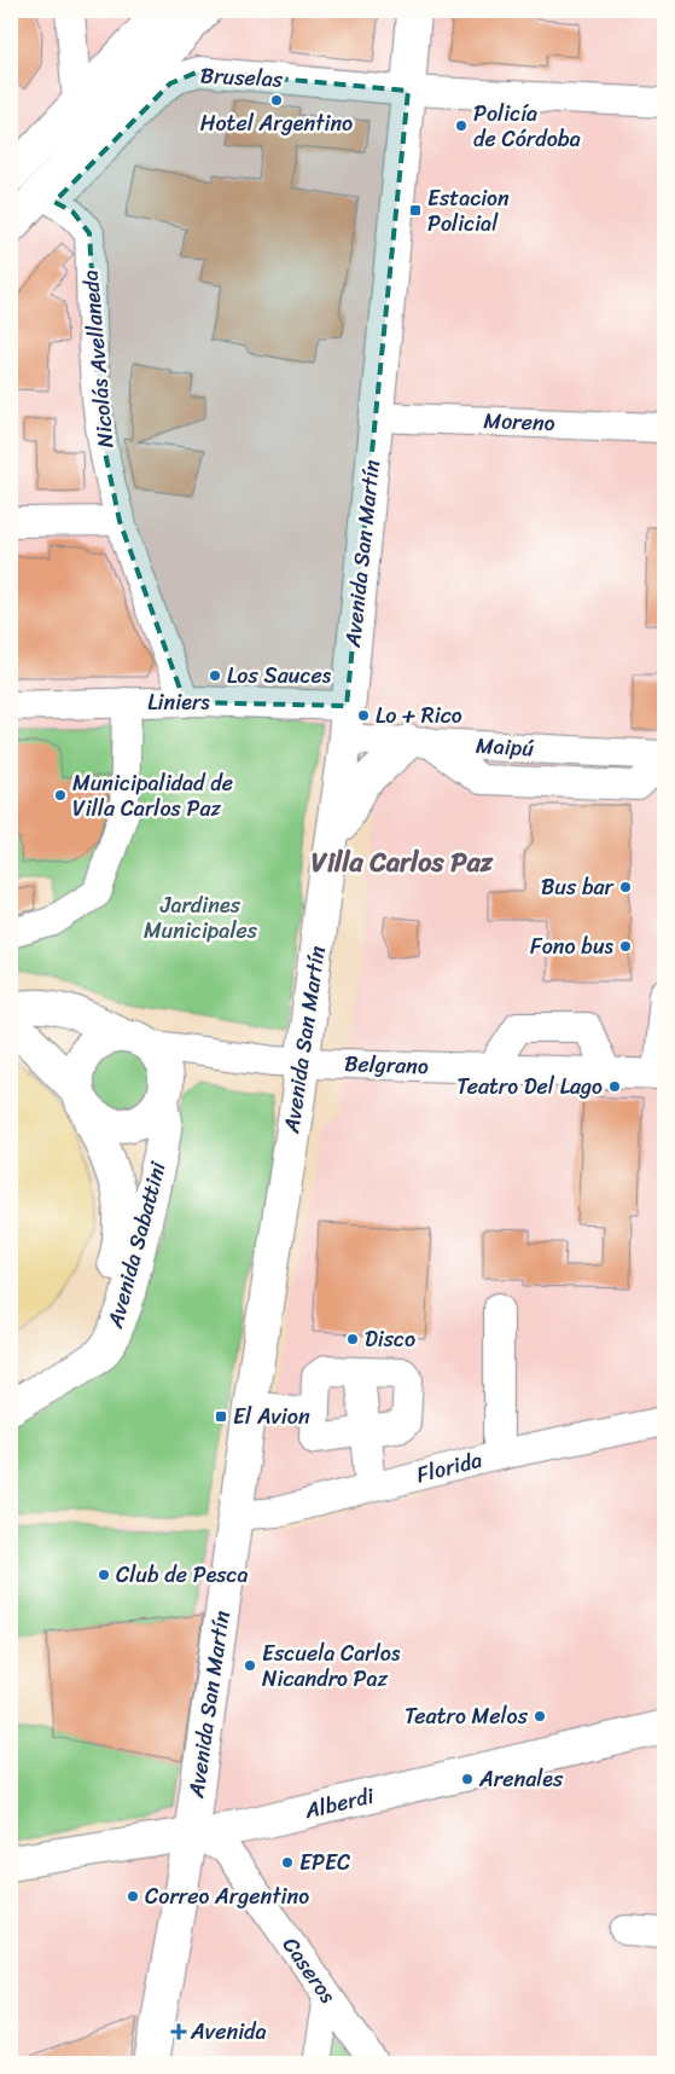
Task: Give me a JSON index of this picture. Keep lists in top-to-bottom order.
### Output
{
  "streets": {
    "main road": ["Avenida San Martín", "Avenida Sabattini", "Alberdi"],
    "street": [
      "Bruselas",
      "Nicolás Avellaneda",
      "Moreno",
      "Liniers",
      "Maipú",
      "Belgrano",
      "Florida",
      "Caseros"
    ]
  },
  "crossings": [
    ["Bruselas", "Nicolás Avellaneda"],
    ["Bruselas", "Avenida San Martín"],
    ["Nicolás Avellaneda", "Liniers"],
    ["Moreno", "Avenida San Martín"],
    ["Avenida San Martín", "Liniers"],
    ["Avenida San Martín", "Maipú"],
    ["Avenida San Martín", "Belgrano"],
    ["Avenida San Martín", "Florida"],
    ["Avenida San Martín", "Alberdi"],
    ["Avenida San Martín", "Caseros"],
    ["Belgrano", "Avenida Sabattini"],
    ["Alberdi", "Caseros"]
  ],
  "districts": ["Villa Carlos Paz"],
  "parks": ["Jardines Municipales"],
  "places": {
    "other": [
      "Hotel Argentino",
      "Policía de Córdoba",
      "Los Sauces",
      "Lo + Rico",
      "Municipalidad de Villa Carlos Paz",
      "Bus bar",
      "Fono bus",
      "Teatro Del Lago",
      "Disco",
      "Club de Pesca",
      "Escuela Carlos Nicandro Paz",
      "Teatro Melos",
      "Arenales",
      "EPEC",
      "Correo Argentino"
    ],
    "transit": ["Estacion Policial", "El Avion"],
    "health": ["Avenida"]
  }
}
